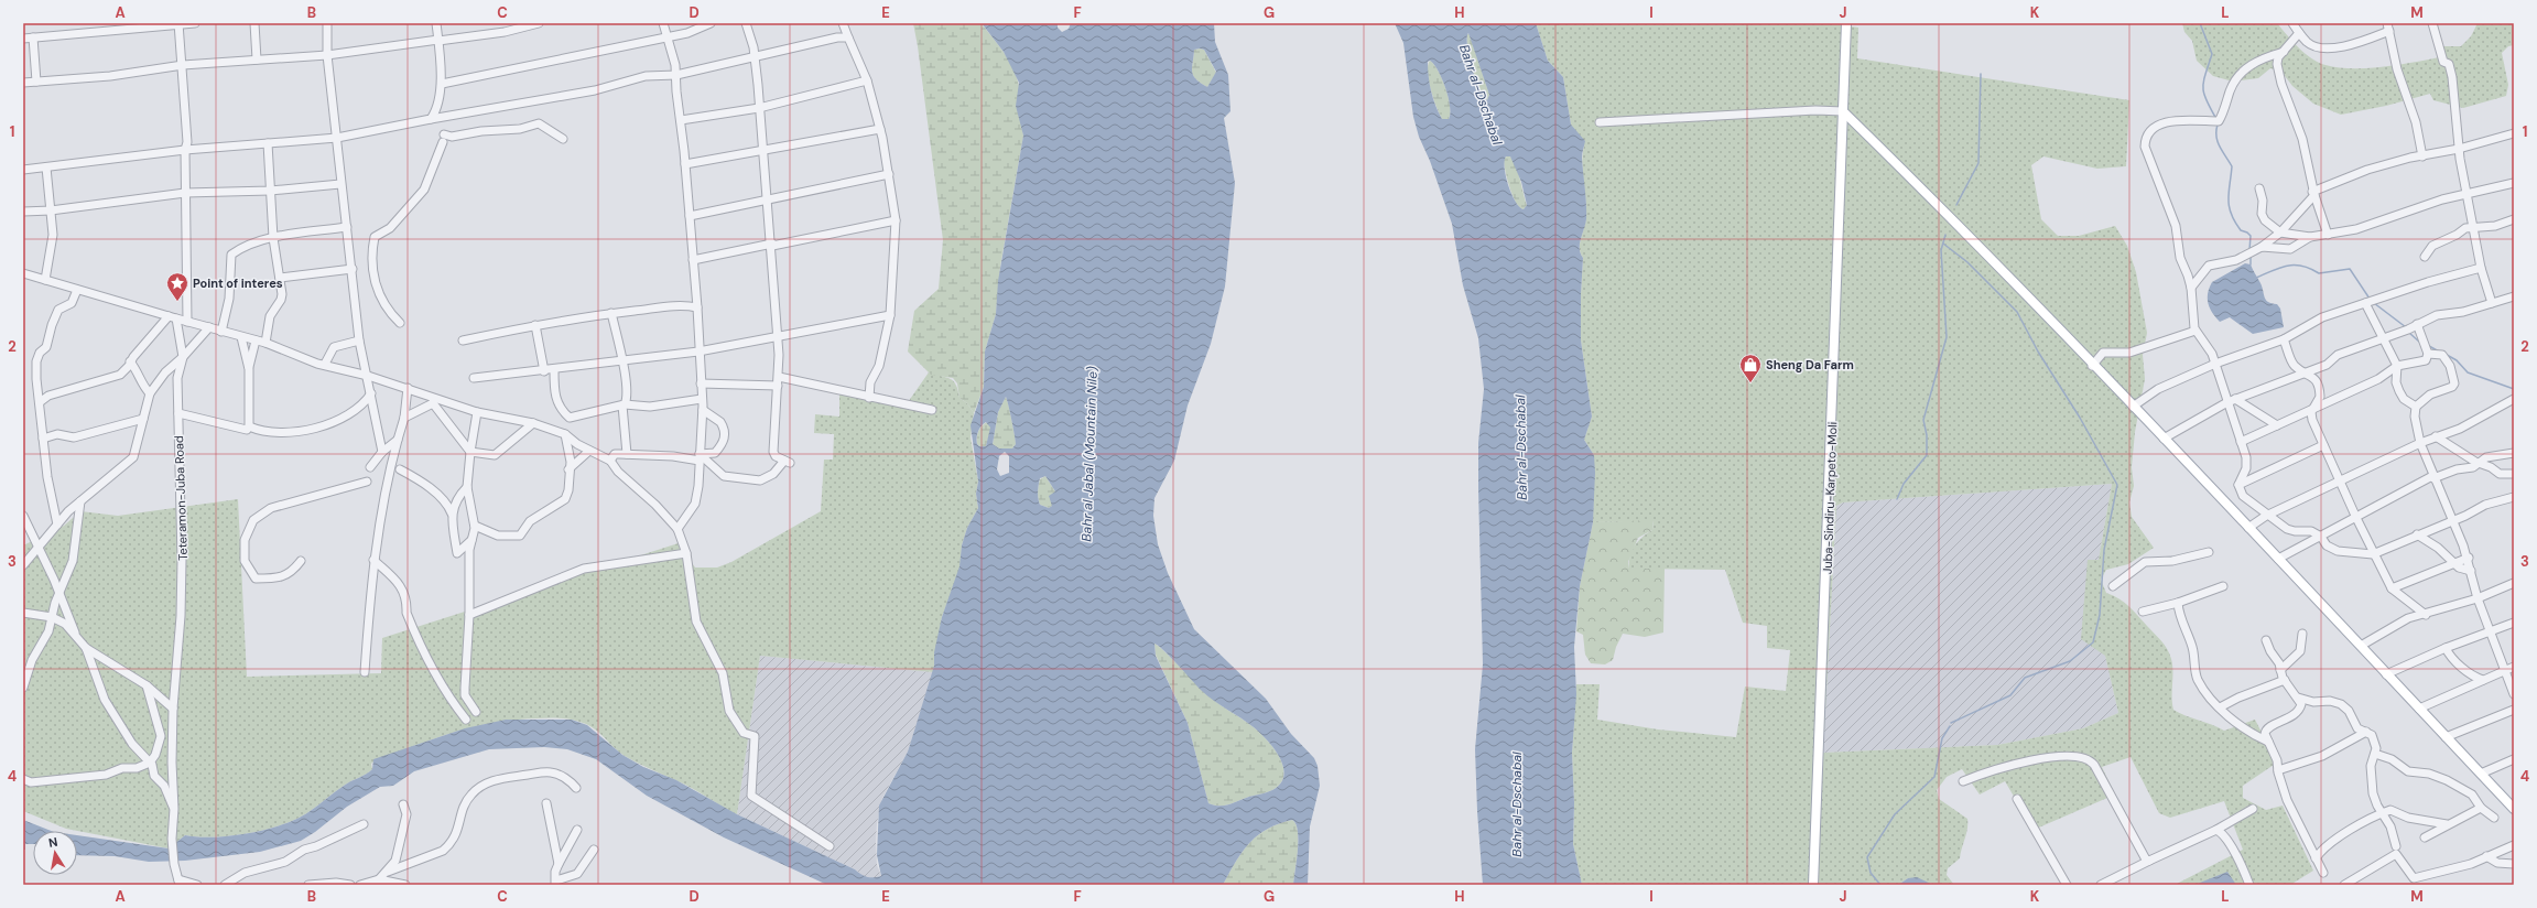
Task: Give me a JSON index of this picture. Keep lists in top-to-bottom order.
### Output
{
  "streets": {
    "main road": ["Juba-Sindiru-Karpeto-Moli"],
    "street": ["Teteramon-Juba Road"]
  },
  "water": ["Bahr al-Dschabal", "Bahr al Jabal (Mountain Nile)"],
  "places": {
    "place": ["Point of interes"],
    "shop": ["Sheng Da Farm"]
  },
  "north": "top",
  "grid": {
    "columns": [
      "A",
      "B",
      "C",
      "D",
      "E",
      "F",
      "G",
      "H",
      "I",
      "J",
      "K",
      "L",
      "M"
    ],
    "rows": [
      "1",
      "2",
      "3",
      "4"
    ]
  }
}
